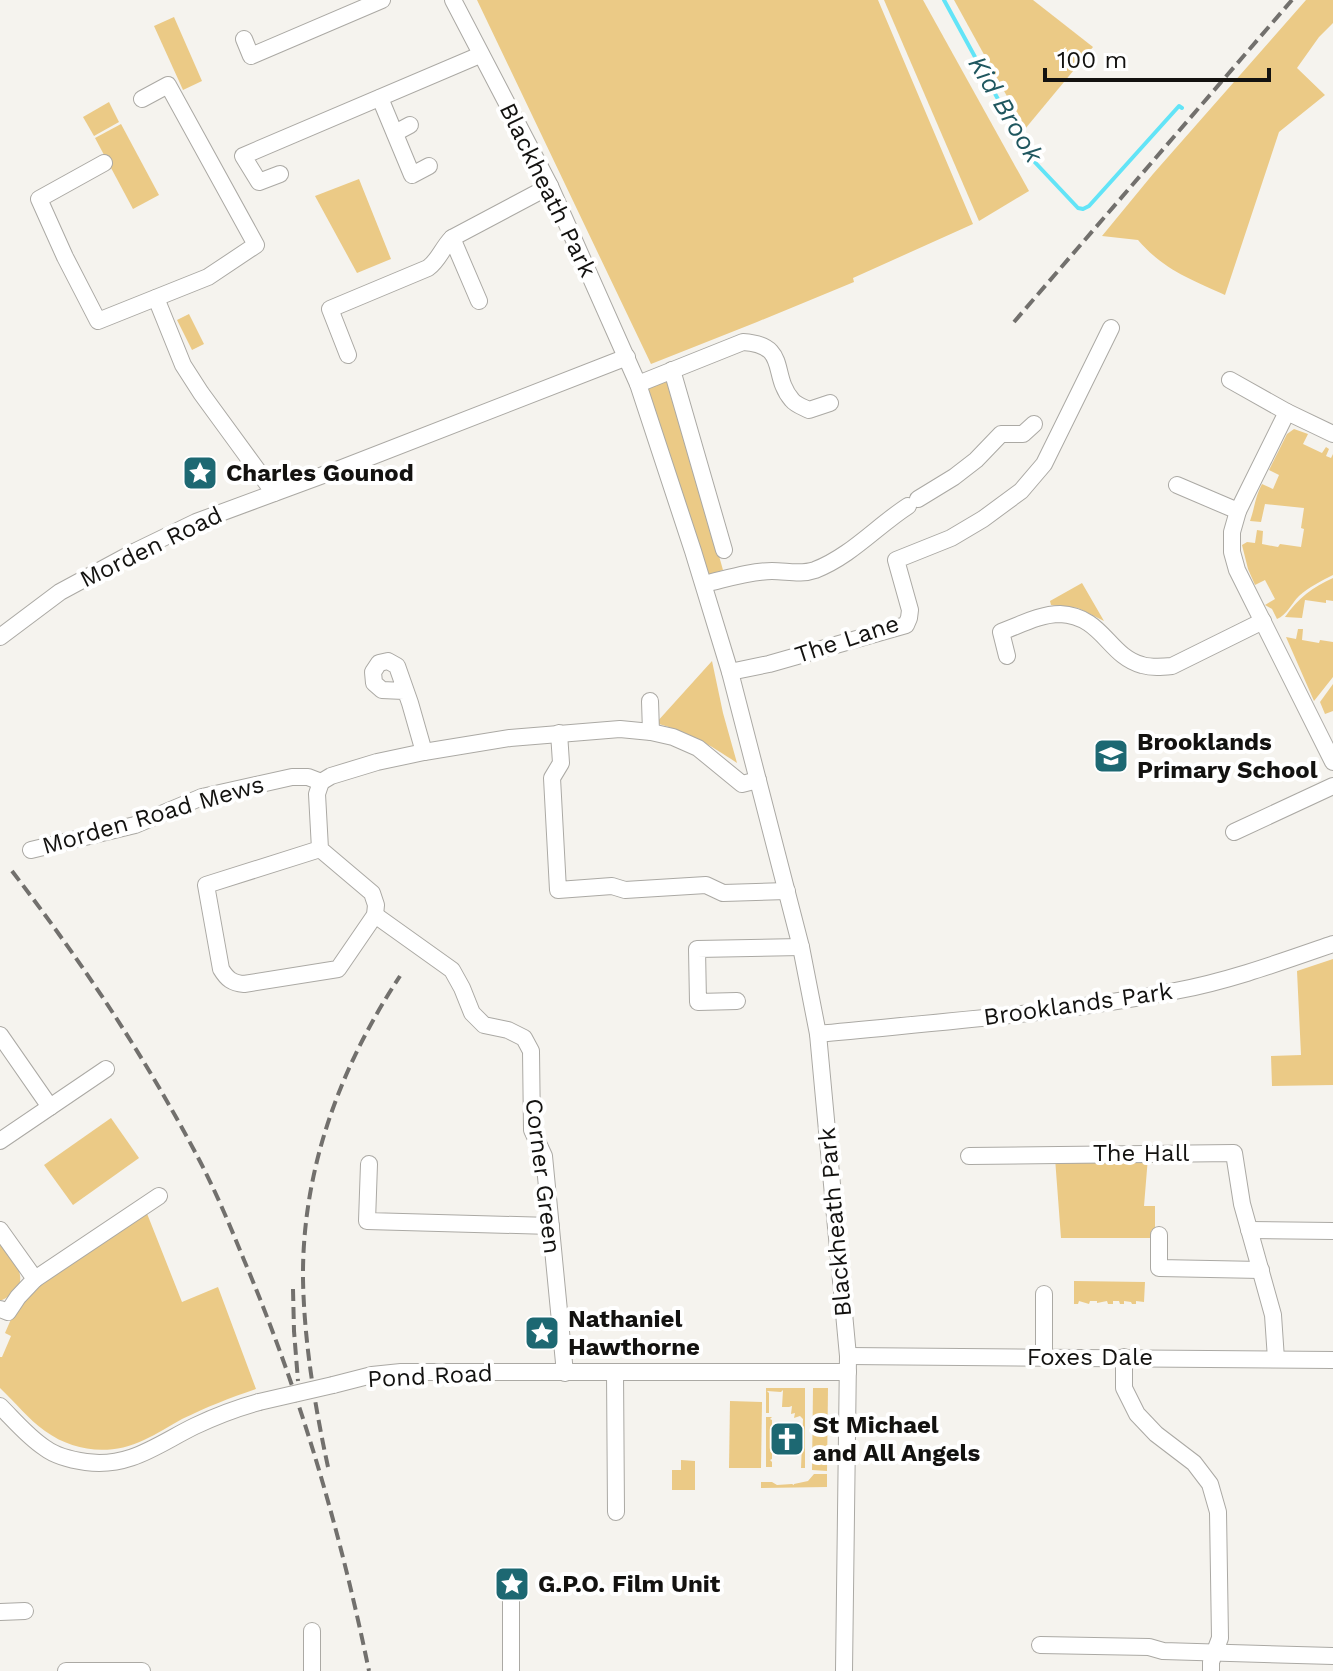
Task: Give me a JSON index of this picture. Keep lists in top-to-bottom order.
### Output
{
  "streets": {
    "street": [
      "Blackheath Park",
      "Morden Road",
      "The Lane",
      "Morden Road Mews",
      "Brooklands Park",
      "The Hall",
      "Corner Green",
      "Foxes Dale",
      "Pond Road"
    ]
  },
  "crossings": [
    ["Blackheath Park", "Morden Road"],
    ["Blackheath Park", "The Lane"],
    ["Blackheath Park", "Brooklands Park"],
    ["Blackheath Park", "Foxes Dale"],
    ["Blackheath Park", "Pond Road"],
    ["The Hall", "Foxes Dale"],
    ["Corner Green", "Pond Road"],
    ["Foxes Dale", "Pond Road"]
  ],
  "water": ["Kid Brook"],
  "places": {
    "place": ["Charles Gounod", "Nathaniel Hawthorne", "G.P.O. Film Unit"],
    "school or university": ["Brooklands Primary School"],
    "church": ["St Michael and All Angels"]
  },
  "scale_bar": "100 m"
}
